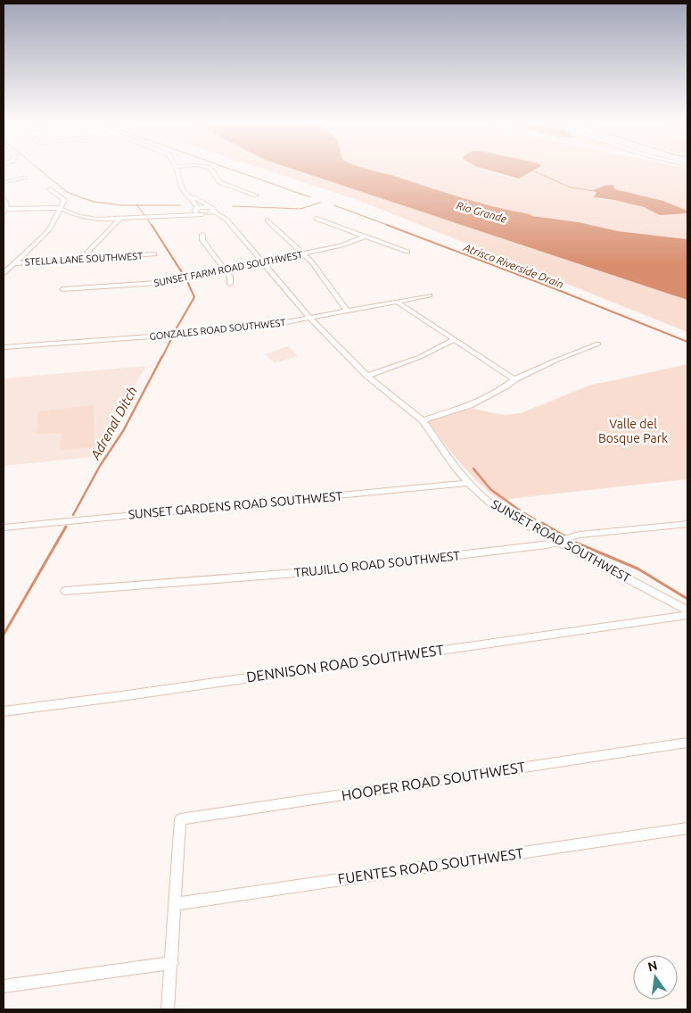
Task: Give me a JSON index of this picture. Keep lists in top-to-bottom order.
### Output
{
  "streets": {
    "street": [
      "STELLA LANE SOUTHWEST",
      "SUNSET FARM ROAD SOUTHWEST",
      "GONZALES ROAD SOUTHWEST",
      "SUNSET GARDENS ROAD SOUTHWEST",
      "SUNSET ROAD SOUTHWEST",
      "TRUJILLO ROAD SOUTHWEST",
      "DENNISON ROAD SOUTHWEST",
      "HOOPER ROAD SOUTHWEST",
      "FUENTES ROAD SOUTHWEST"
    ]
  },
  "crossings": [
    ["SUNSET FARM ROAD SOUTHWEST", "SUNSET ROAD SOUTHWEST"],
    ["GONZALES ROAD SOUTHWEST", "SUNSET ROAD SOUTHWEST"],
    ["SUNSET GARDENS ROAD SOUTHWEST", "SUNSET ROAD SOUTHWEST"],
    ["SUNSET ROAD SOUTHWEST", "TRUJILLO ROAD SOUTHWEST"],
    ["HOOPER ROAD SOUTHWEST", "FUENTES ROAD SOUTHWEST"]
  ],
  "water": ["Rio Grande", "Atrisco Riverside Drain", "Adrenal Ditch"],
  "parks": ["Valle del Bosque Park"],
  "north": "top"
}
